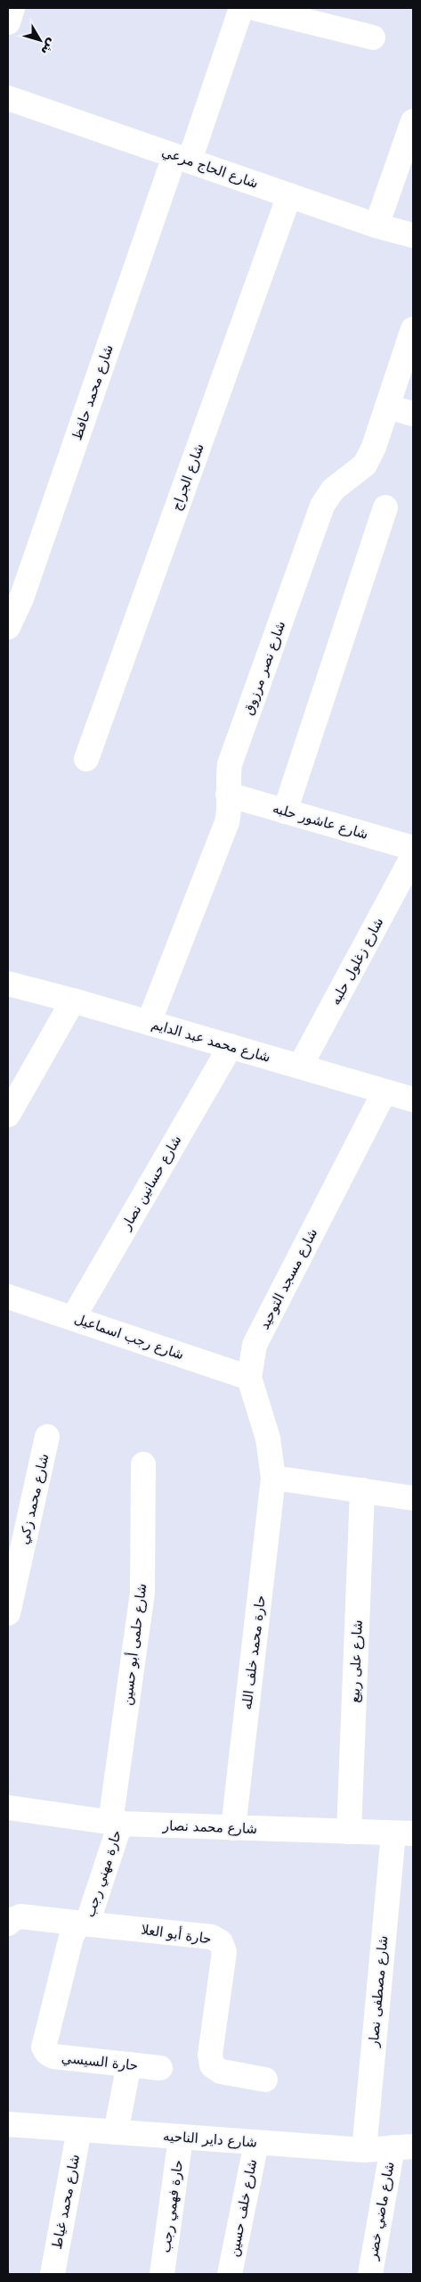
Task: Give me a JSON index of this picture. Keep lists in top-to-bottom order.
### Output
{
  "streets": {
    "street": [
      "شارع الحاج مرعي",
      "شارع محمد حافظ",
      "شارع الجراج",
      "شارع نصر مرزوق",
      "شارع عاشور حلبه",
      "شارع زغلول حلبه",
      "شارع محمد عبد الدايم",
      "شارع حسانين نصار",
      "شارع مسجد التوحيد",
      "شارع رجب اسماعيل",
      "شارع محمد زكي",
      "شارع حلمى أبو حسين",
      "حارة محمد خلف الله",
      "شارع على ربيع",
      "شارع محمد نصار",
      "حارة مهني رجب",
      "حارة أبو العلا",
      "شارع مصطفى نصار",
      "حارة السيسي",
      "شارع داير الناحيه",
      "شارع محمد غياط",
      "حارة فهمي رجب",
      "شارع خلف حسين",
      "شارع ماضي خضر"
    ]
  },
  "crossings": [
    ["شارع الحاج مرعي", "شارع محمد حافظ"],
    ["شارع الحاج مرعي", "شارع الجراج"],
    ["شارع نصر مرزوق", "شارع عاشور حلبه"],
    ["شارع نصر مرزوق", "شارع محمد عبد الدايم"],
    ["شارع عاشور حلبه", "شارع زغلول حلبه"],
    ["شارع زغلول حلبه", "شارع محمد عبد الدايم"],
    ["شارع محمد عبد الدايم", "شارع حسانين نصار"],
    ["شارع محمد عبد الدايم", "شارع مسجد التوحيد"],
    ["شارع حسانين نصار", "شارع رجب اسماعيل"],
    ["شارع مسجد التوحيد", "شارع رجب اسماعيل"],
    ["شارع مسجد التوحيد", "حارة محمد خلف الله"],
    ["شارع حلمى أبو حسين", "شارع محمد نصار"],
    ["شارع حلمى أبو حسين", "حارة مهني رجب"],
    ["حارة محمد خلف الله", "شارع محمد نصار"],
    ["شارع على ربيع", "شارع محمد نصار"],
    ["شارع محمد نصار", "حارة مهني رجب"],
    ["شارع محمد نصار", "شارع مصطفى نصار"],
    ["حارة مهني رجب", "حارة أبو العلا"],
    ["حارة مهني رجب", "حارة السيسي"],
    ["حارة أبو العلا", "حارة السيسي"],
    ["شارع مصطفى نصار", "شارع داير الناحيه"],
    ["شارع داير الناحيه", "شارع محمد غياط"],
    ["شارع داير الناحيه", "حارة فهمي رجب"],
    ["شارع داير الناحيه", "شارع خلف حسين"],
    ["شارع داير الناحيه", "شارع ماضي خضر"]
  ],
  "north": "bottom right"
}
